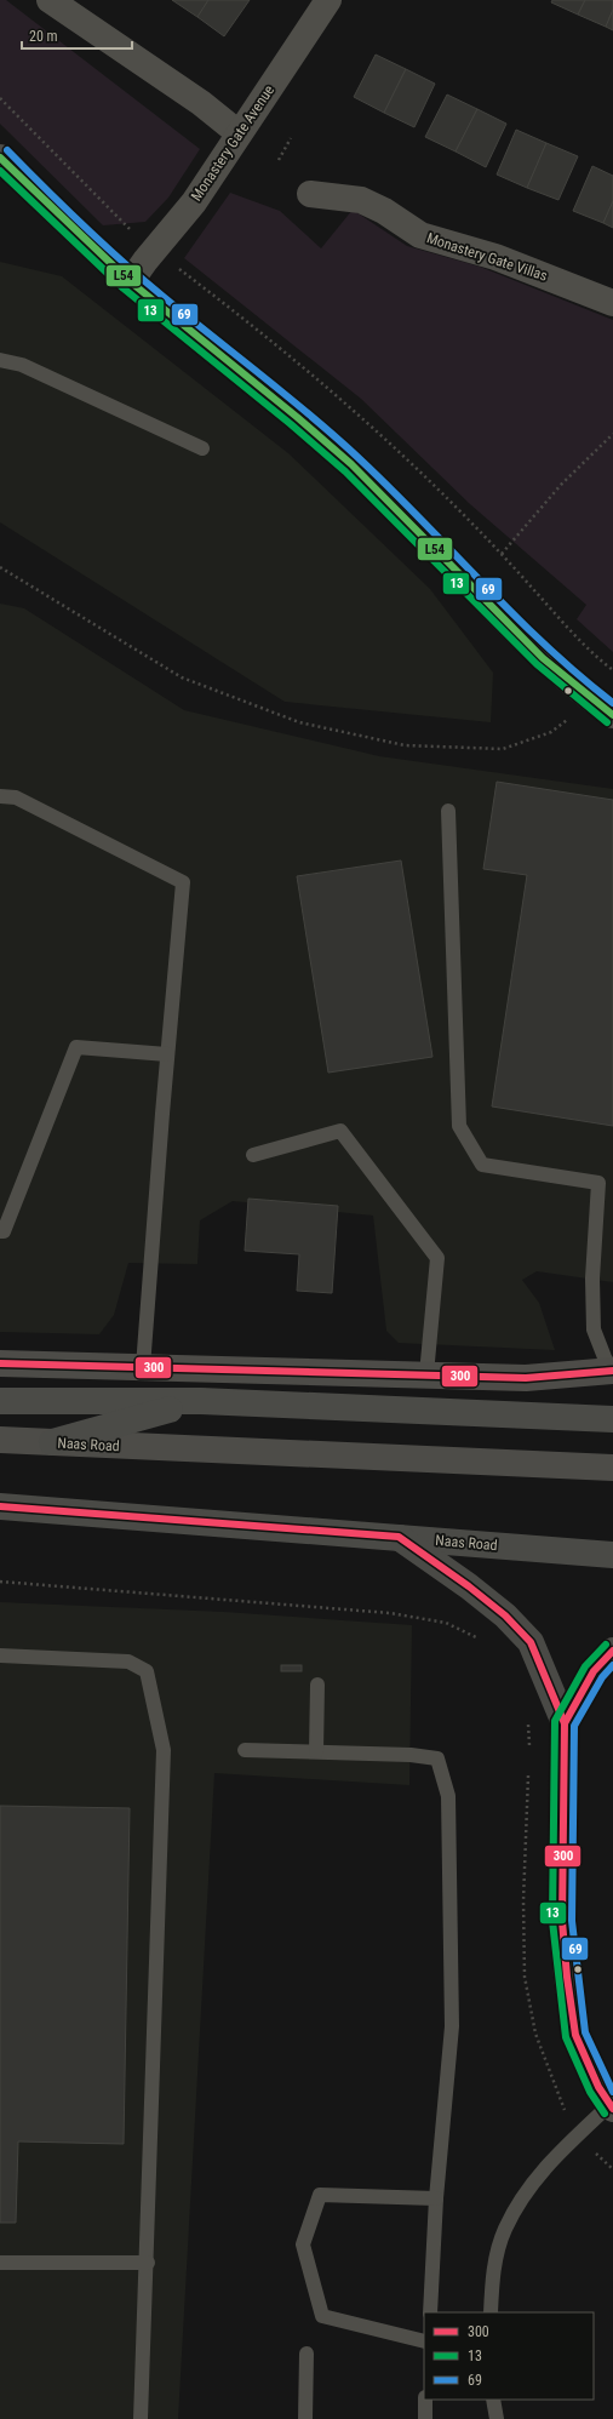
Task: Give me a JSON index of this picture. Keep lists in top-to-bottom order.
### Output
{
  "streets": {
    "highway": ["Naas Road"],
    "street": ["Monastery Gate Avenue", "Monastery Gate Villas"]
  },
  "lines": [
    "transit line 69",
    "transit line L54",
    "transit line 13",
    "transit line 300"
  ],
  "legend": ["300", "13", "69"],
  "scale_bar": "20 m"
}
